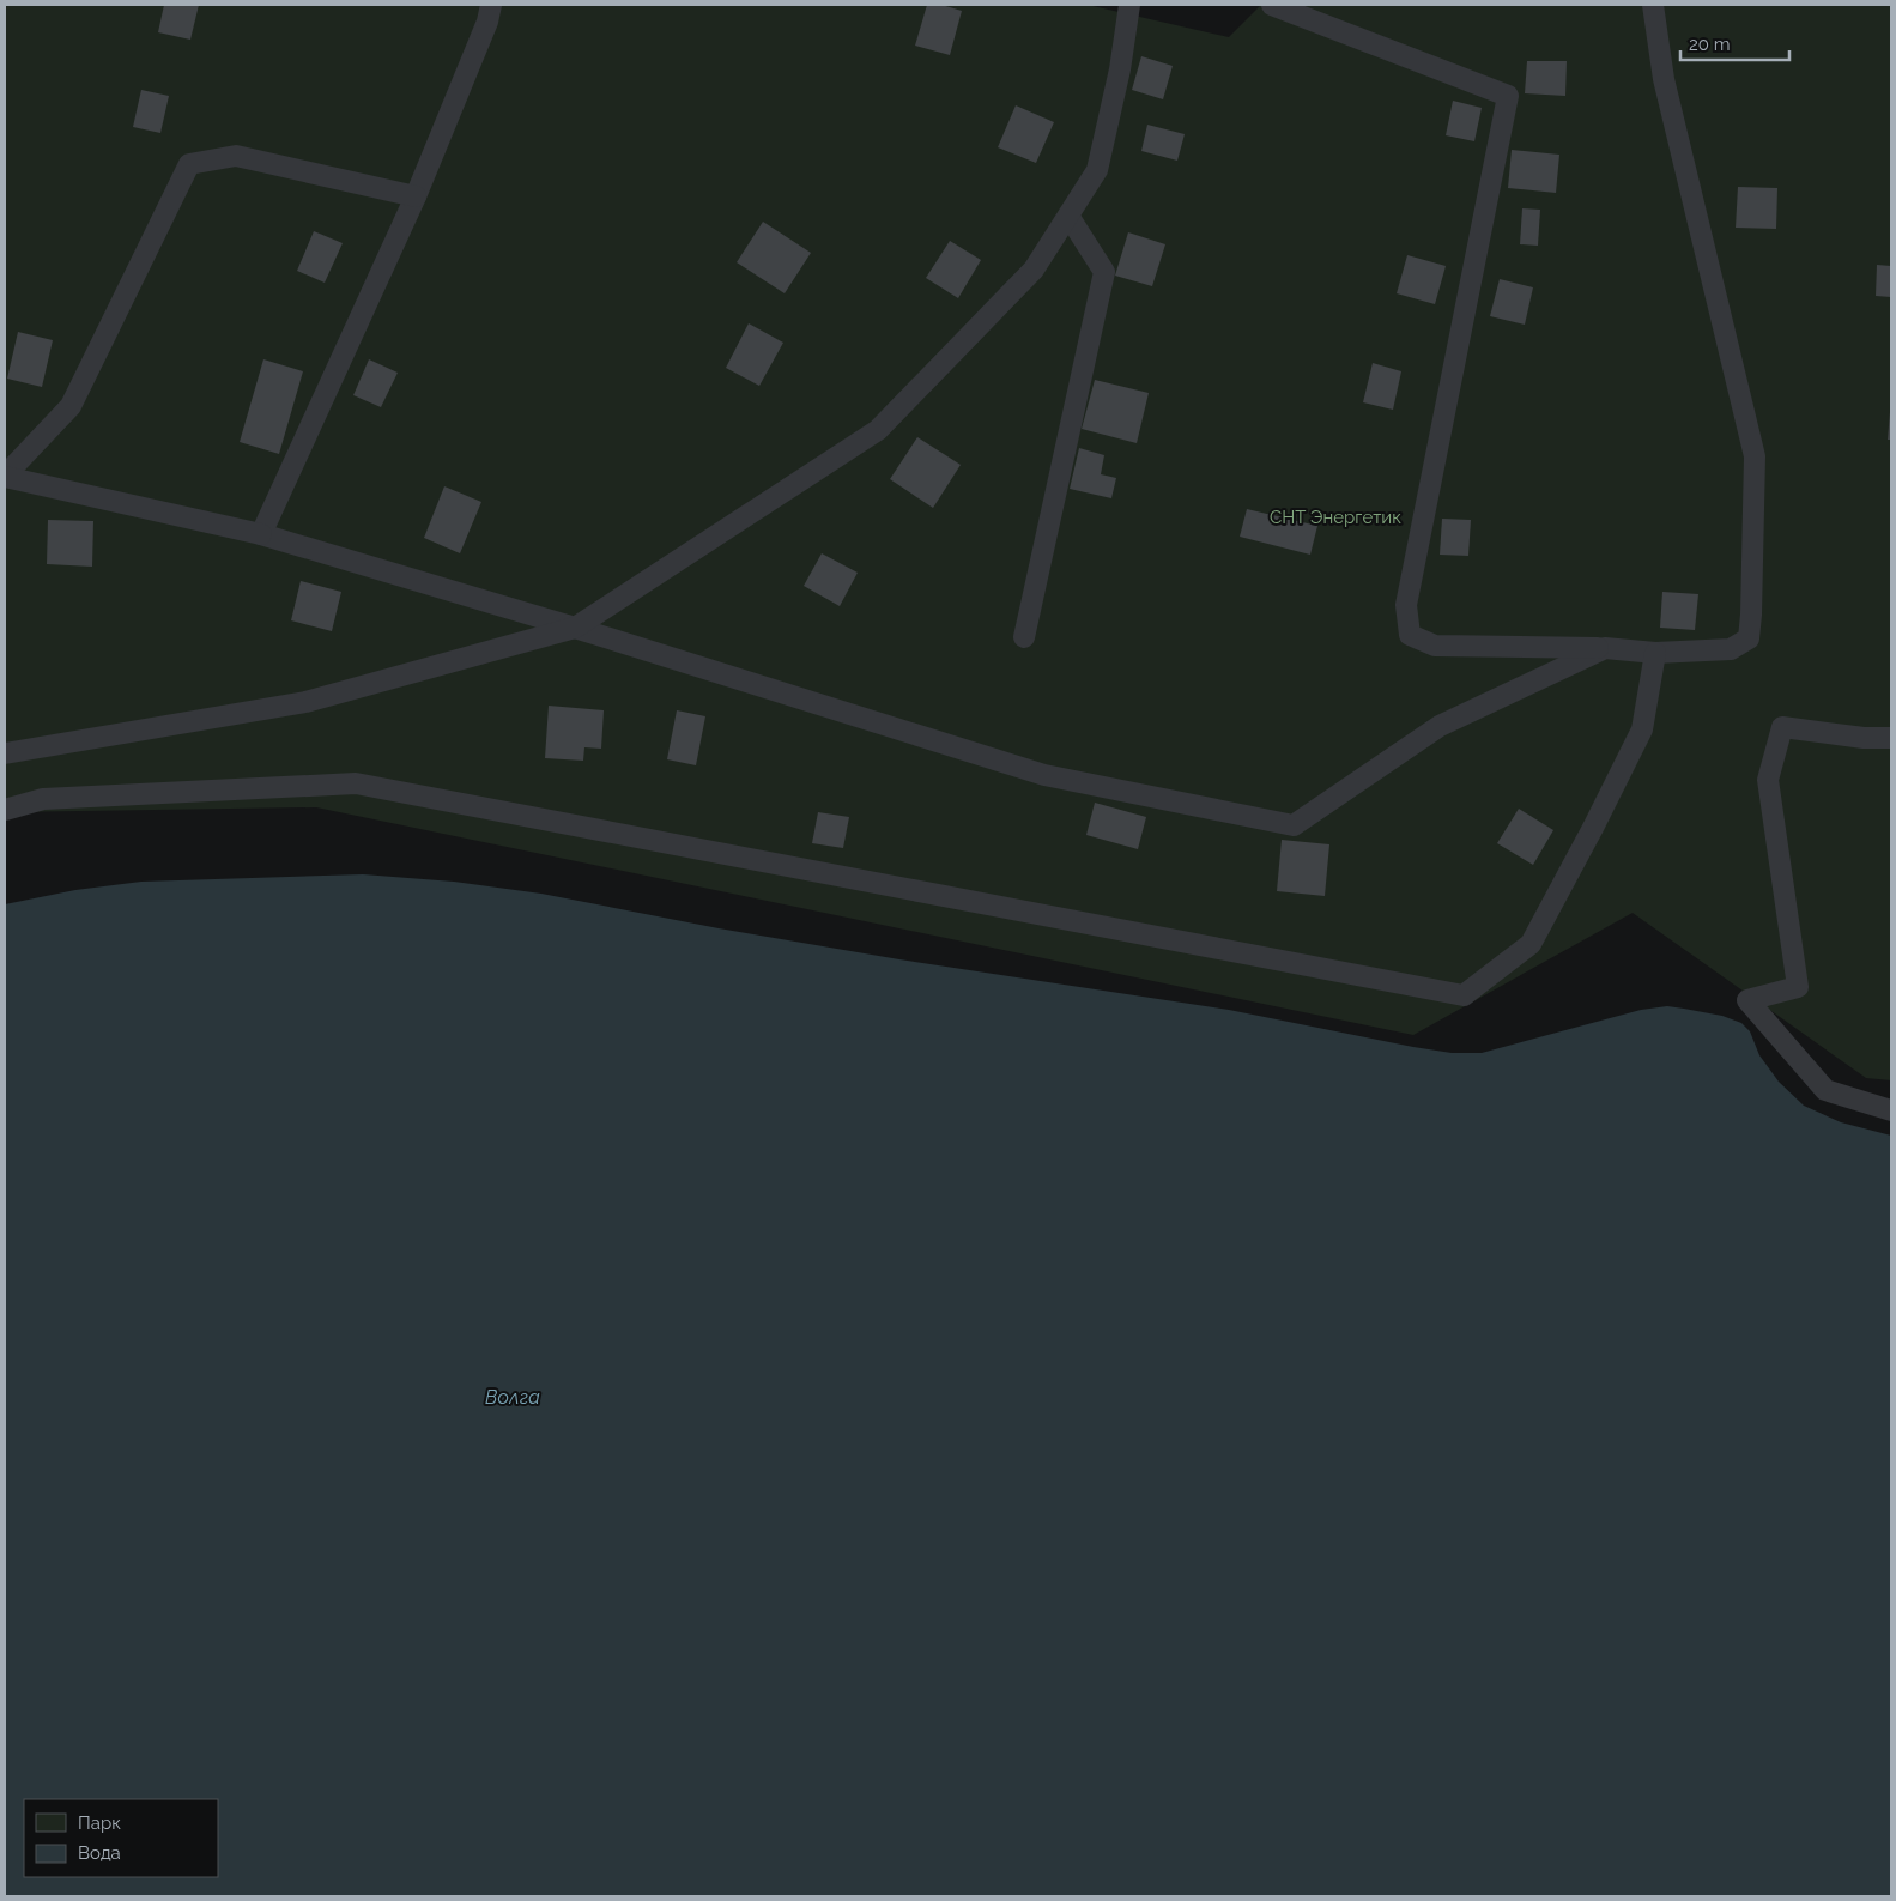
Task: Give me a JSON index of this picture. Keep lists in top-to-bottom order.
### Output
{
  "water": ["Волга"],
  "parks": ["СНТ Энергетик"],
  "legend": ["Парк", "Вода"],
  "scale_bar": "20 m"
}
